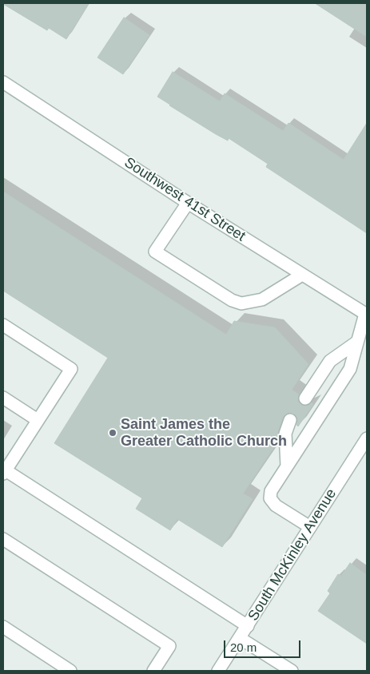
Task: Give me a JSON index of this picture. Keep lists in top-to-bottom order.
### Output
{
  "streets": {
    "street": ["Southwest 41st Street", "South McKinley Avenue"]
  },
  "places": ["Saint James the Greater Catholic Church"],
  "scale_bar": "20 m"
}
